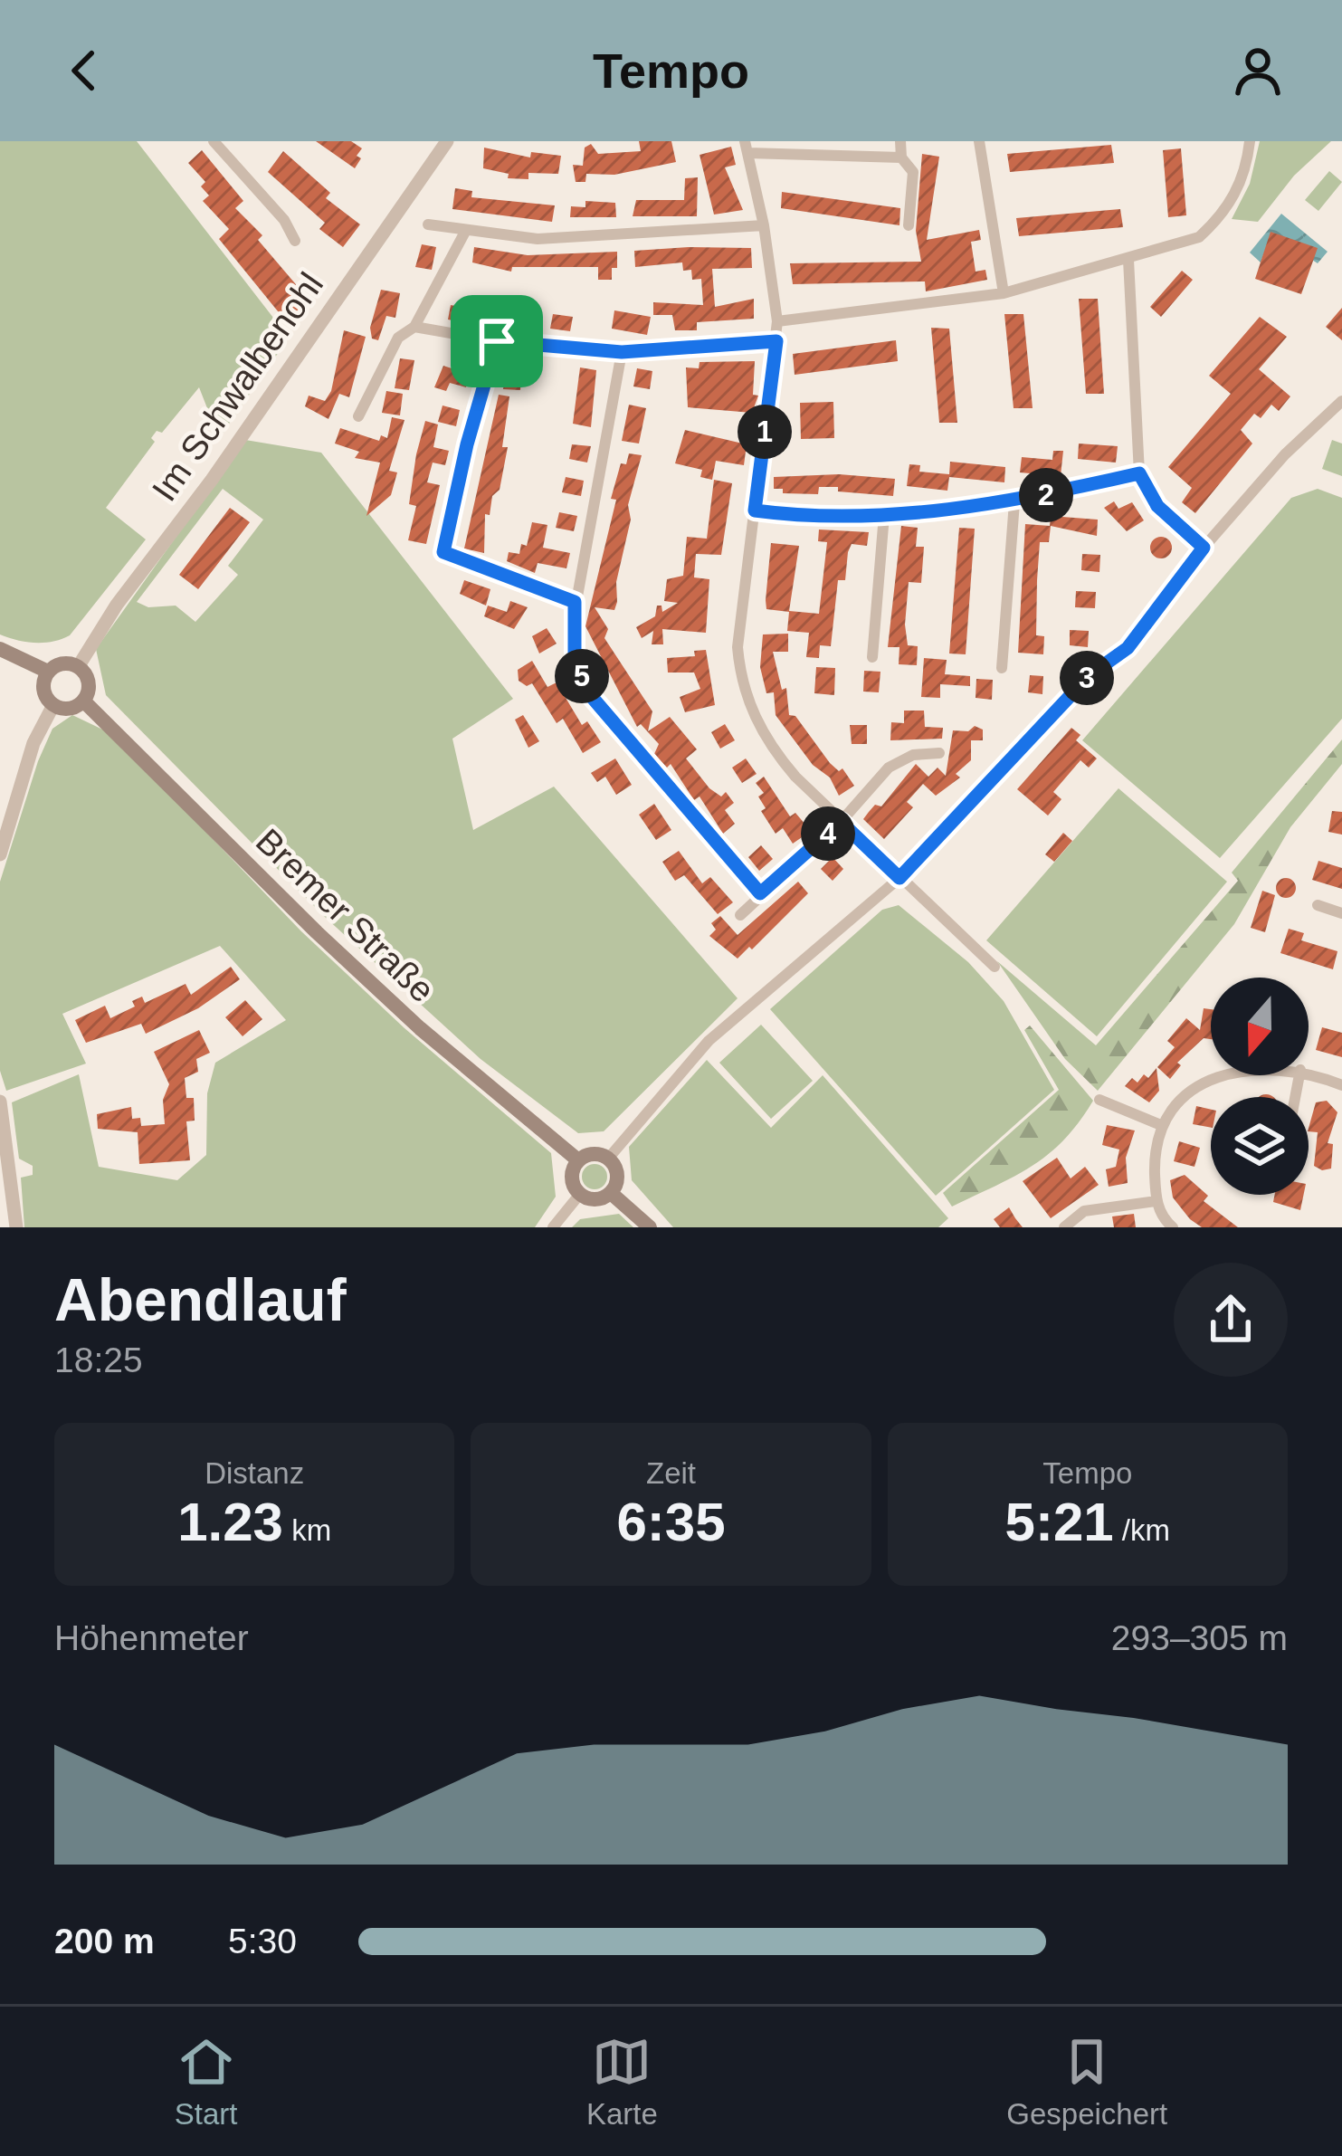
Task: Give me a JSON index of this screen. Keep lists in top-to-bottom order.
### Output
{
  "streets": {
    "main road": ["Bremer Straße"],
    "street": ["Im Schwalbenohl"]
  },
  "crossings": [
    ["Im Schwalbenohl", "Bremer Straße"]
  ],
  "north": "bottom",
  "page": {
    "header": "Tempo",
    "pins": [
      "1",
      "2",
      "5",
      "3",
      "4"
    ],
    "heading": ["Abendlauf", "18:25"],
    "stats": [
      ["Distanz", "1.23 km"],
      ["Zeit", "6:35"],
      ["Tempo", "5:21 /km"]
    ],
    "chart": ["Höhenmeter", "293–305 m"],
    "list": [
      {
        "name": "200 m",
        "note": "5:30"
      }
    ],
    "tabs": ["Start", "Karte", "Gespeichert"]
  }
}
